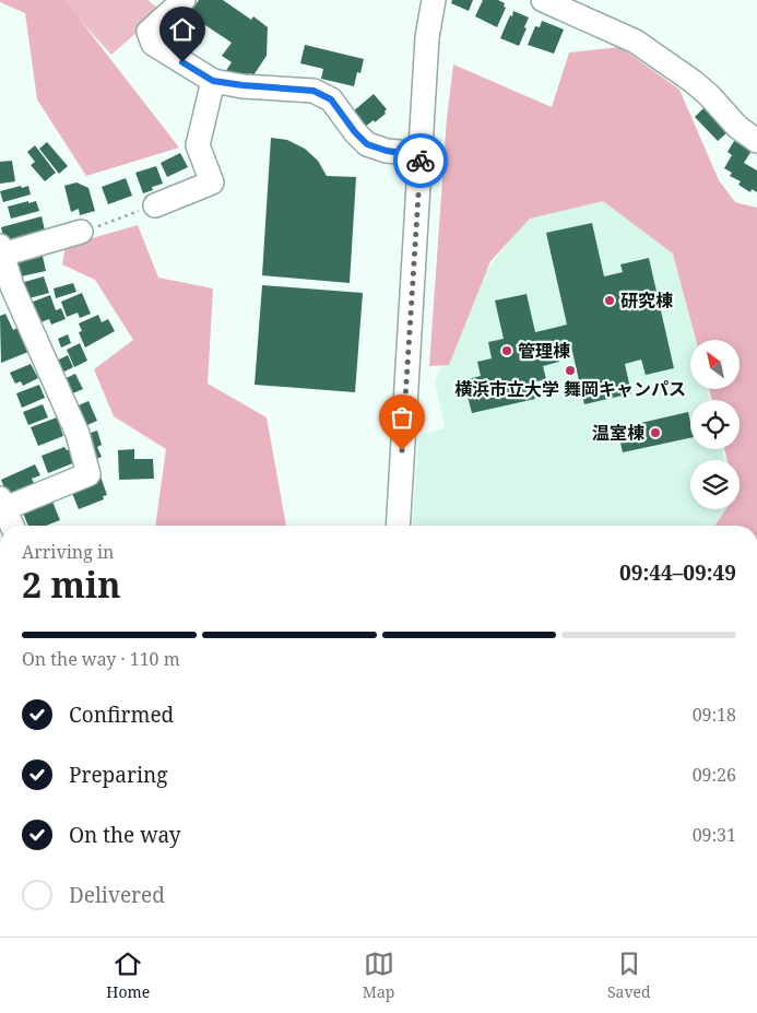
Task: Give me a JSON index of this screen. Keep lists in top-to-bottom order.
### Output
{
  "places": [
    "研究棟",
    "管理棟",
    "横浜市立大学 舞岡キャンパス",
    "温室棟"
  ],
  "north": "top left",
  "page": {
    "heading": ["2 min", "Arriving in", "09:44–09:49"],
    "bar": "On the way · 110 m",
    "list": [
      ["Confirmed", "09:18"],
      ["Preparing", "09:26"],
      ["On the way", "09:31"],
      "Delivered"
    ],
    "tabs": ["Home", "Map", "Saved"]
  }
}
